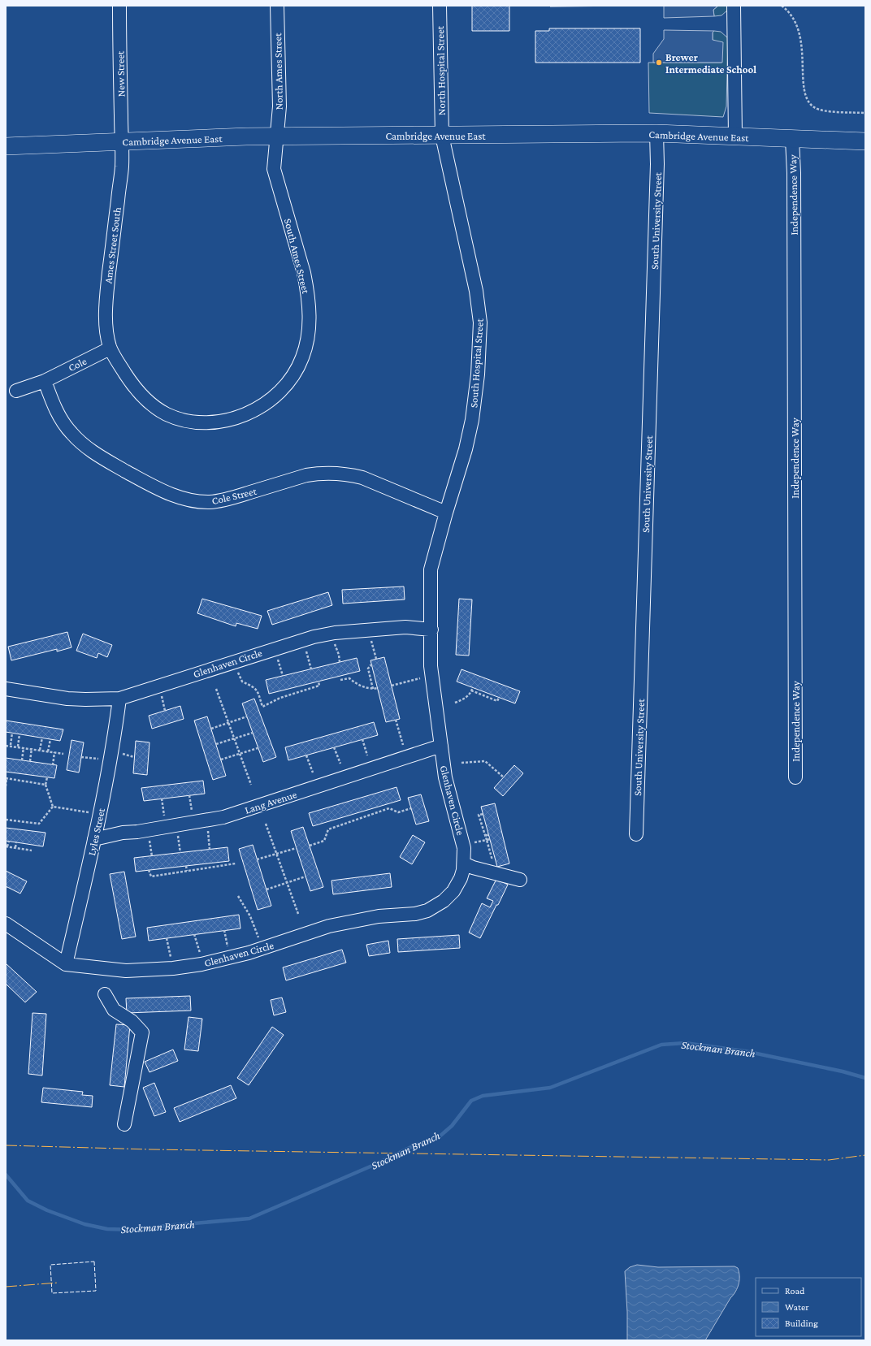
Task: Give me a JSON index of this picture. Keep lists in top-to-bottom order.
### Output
{
  "streets": {
    "main road": ["Cambridge Avenue East"],
    "street": [
      "North Hospital Street",
      "North Ames Street",
      "New Street",
      "Independence Way",
      "South University Street",
      "Ames Street South",
      "South Ames Street",
      "South Hospital Street",
      "Cole",
      "Cole Street",
      "Glenhaven Circle",
      "Lang Avenue",
      "Lyles Street"
    ]
  },
  "crossings": [
    ["North Hospital Street", "Cambridge Avenue East"],
    ["North Hospital Street", "South Hospital Street"],
    ["North Ames Street", "Cambridge Avenue East"],
    ["North Ames Street", "South Ames Street"],
    ["New Street", "Cambridge Avenue East"],
    ["New Street", "Ames Street South"],
    ["Cambridge Avenue East", "Independence Way"],
    ["Cambridge Avenue East", "South University Street"],
    ["Cambridge Avenue East", "Ames Street South"],
    ["Cambridge Avenue East", "South Ames Street"],
    ["Cambridge Avenue East", "South Hospital Street"],
    ["Ames Street South", "South Ames Street"],
    ["Ames Street South", "Cole"],
    ["South Ames Street", "Cole"],
    ["South Hospital Street", "Cole Street"],
    ["South Hospital Street", "Glenhaven Circle"],
    ["Cole", "Cole Street"],
    ["Glenhaven Circle", "Lang Avenue"],
    ["Glenhaven Circle", "Lyles Street"],
    ["Lang Avenue", "Lyles Street"]
  ],
  "water": ["Stockman Branch"],
  "places": ["Brewer Intermediate School"],
  "legend": ["Road", "Water", "Building"]
}
